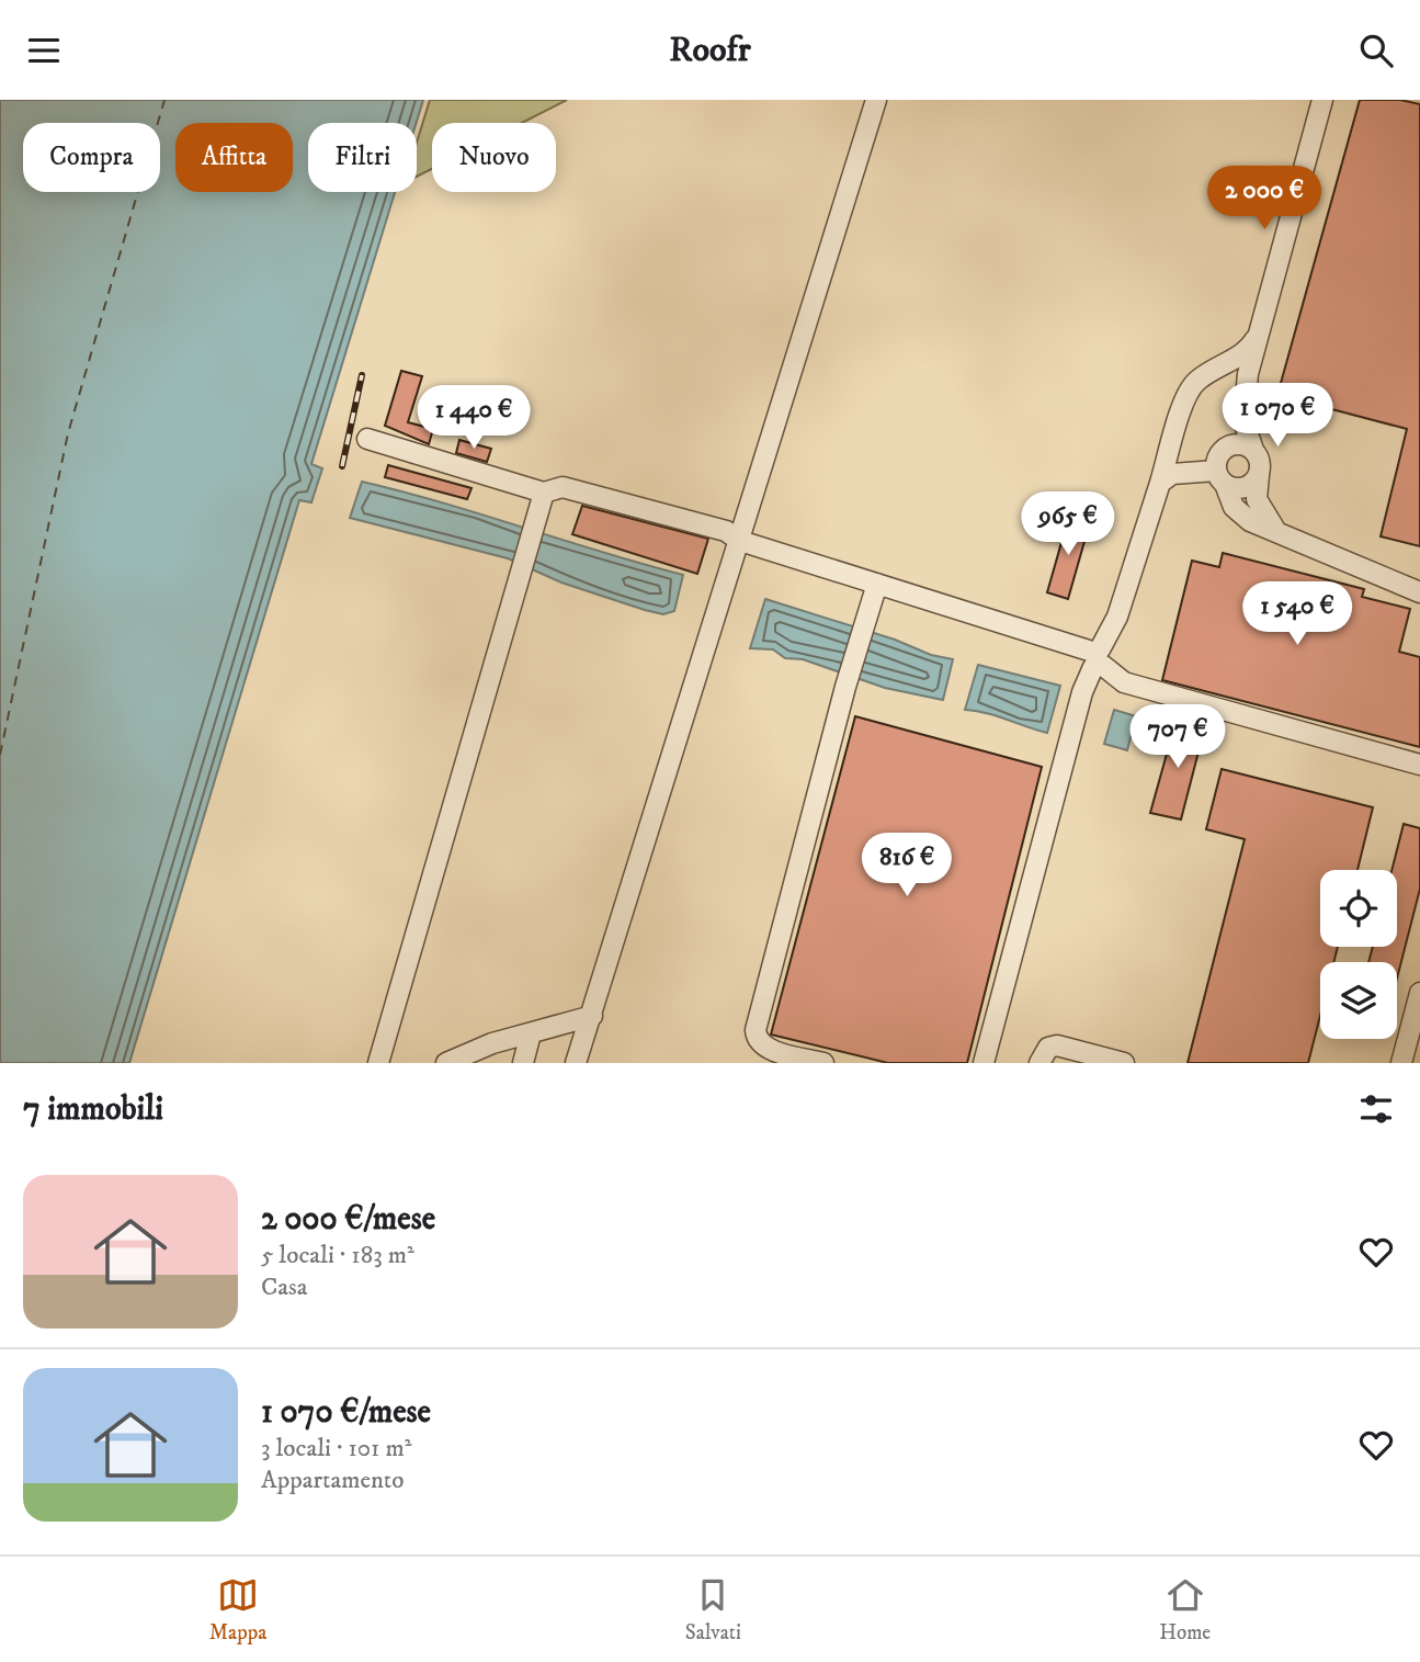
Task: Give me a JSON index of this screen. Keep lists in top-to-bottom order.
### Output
{
  "page": {
    "header": "Roofr",
    "chip": [
      "Compra",
      "Affitta",
      "Filtri",
      "Nuovo"
    ],
    "price": [
      "2 000 €",
      "1 070 €",
      "1 440 €",
      "965 €",
      "1 540 €",
      "707 €",
      "816 €"
    ],
    "heading": "7 immobili",
    "list": [
      {
        "name": "2 000 €/mese",
        "note": "5 locali · 183 m² · Casa"
      },
      {
        "name": "1 070 €/mese",
        "note": "3 locali · 101 m² · Appartamento"
      }
    ],
    "tabs": ["Mappa", "Salvati", "Home"]
  }
}
